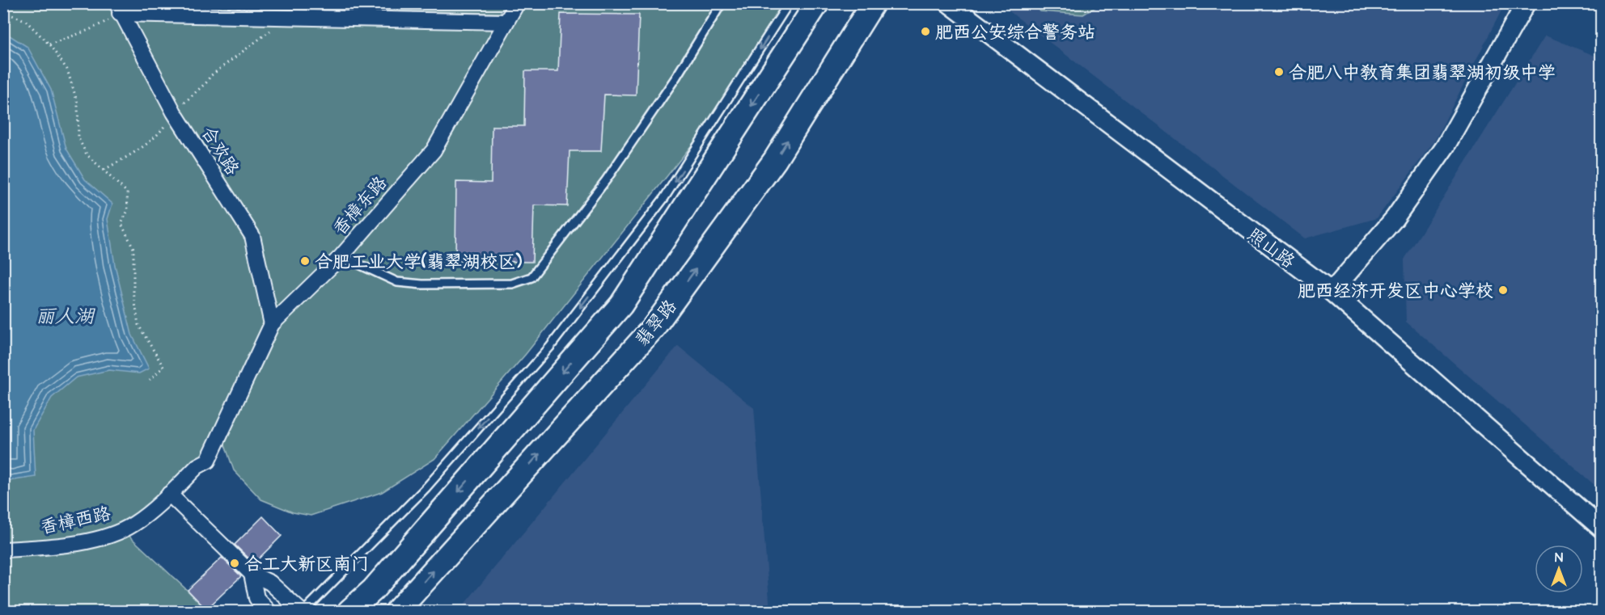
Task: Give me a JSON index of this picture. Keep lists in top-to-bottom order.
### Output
{
  "streets": {
    "main road": ["翡翠路"],
    "street": [
      "合欢路",
      "香樟东路",
      "照山路",
      "香樟西路"
    ]
  },
  "crossings": [
    ["合欢路", "香樟东路"],
    ["香樟东路", "香樟西路"]
  ],
  "water": ["丽人湖"],
  "places": [
    "肥西公安综合警务站",
    "合肥八中教育集团翡翠湖初级中学",
    "合肥工业大学(翡翠湖校区)",
    "肥西经济开发区中心学校",
    "合工大新区南门"
  ],
  "north": "top"
}
